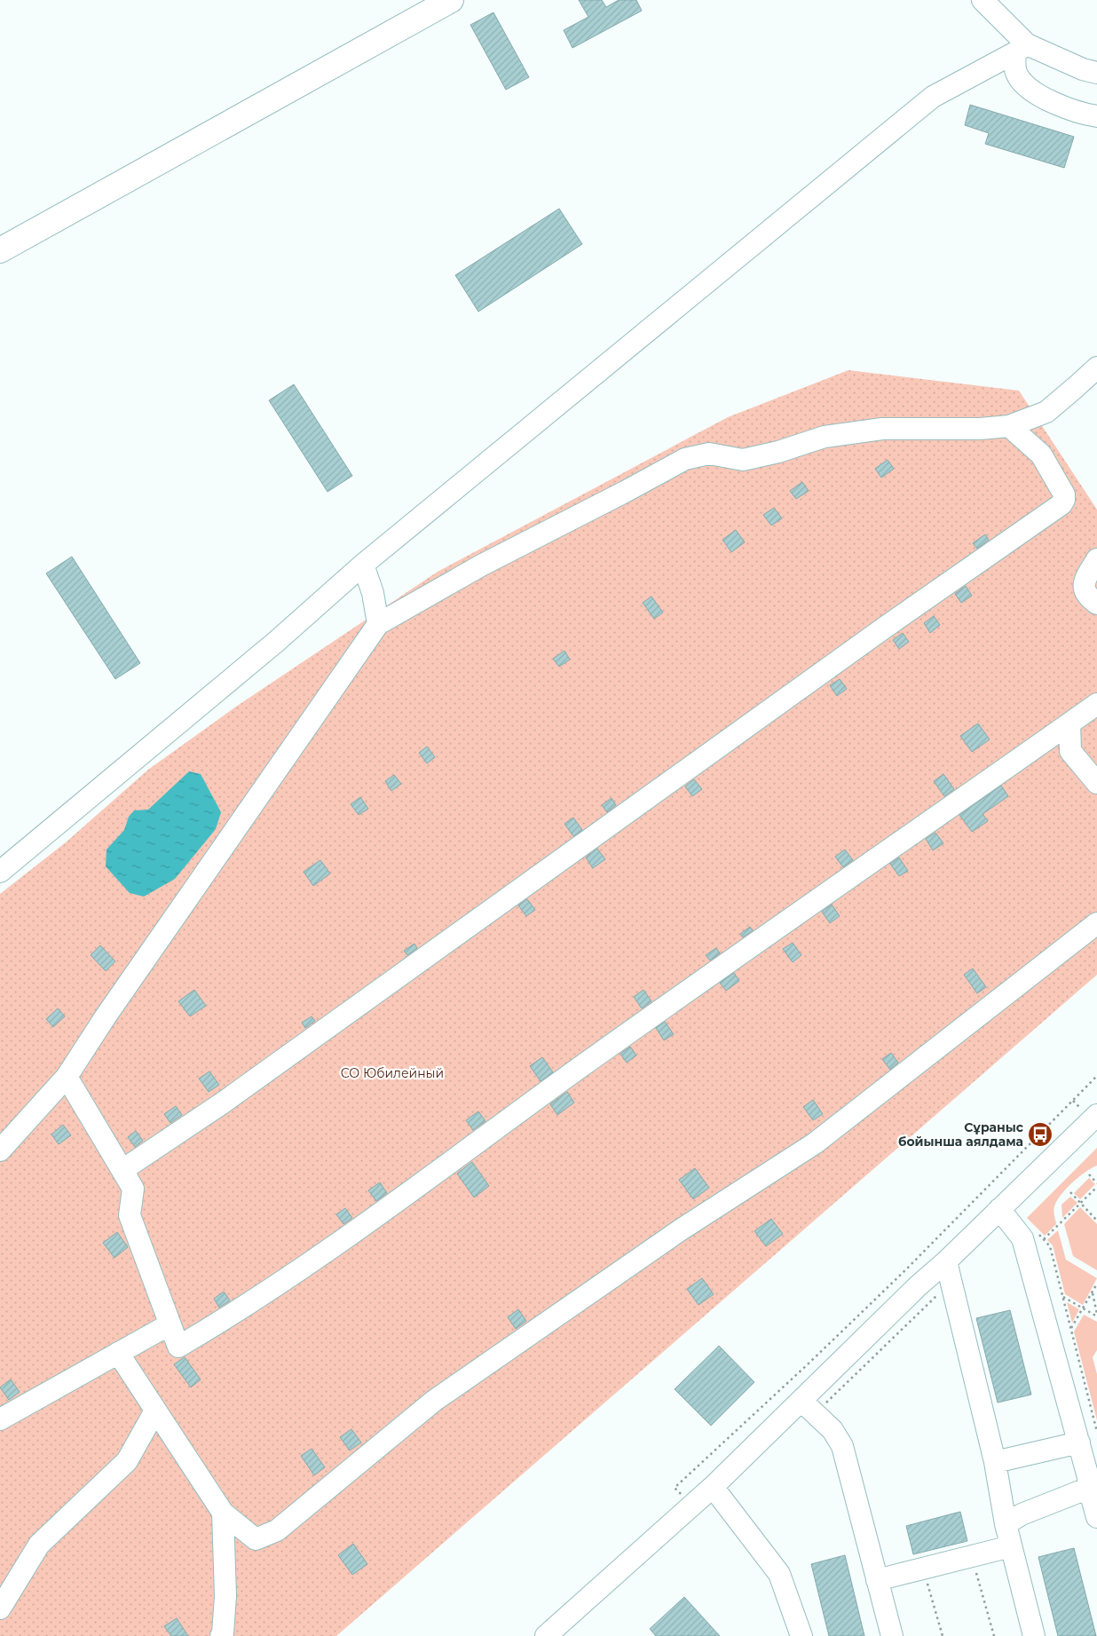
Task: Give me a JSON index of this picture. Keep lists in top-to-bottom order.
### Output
{
  "parks": ["СО Юбилейный"],
  "places": {
    "bus stop": ["Сұраныс бойынша аялдама"]
  }
}
